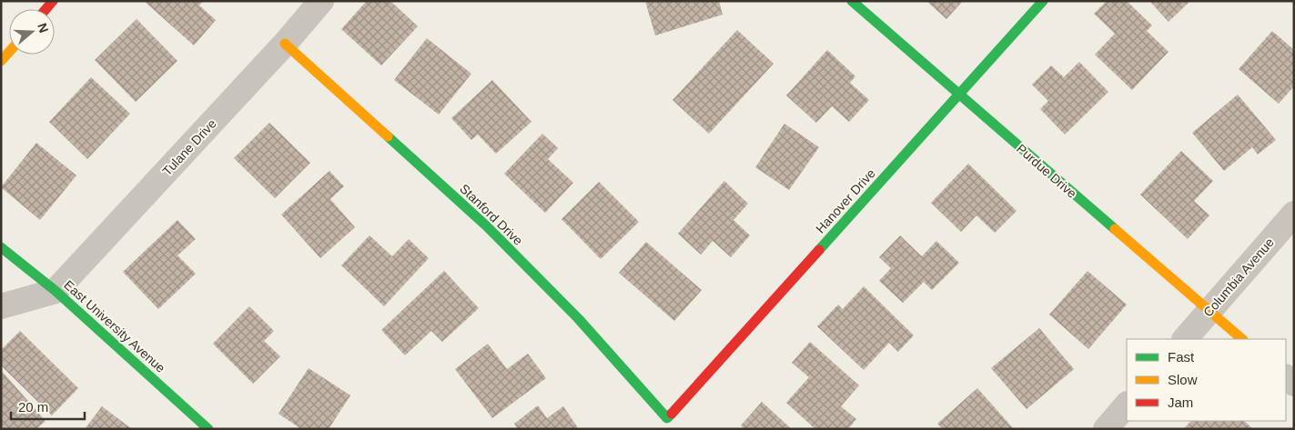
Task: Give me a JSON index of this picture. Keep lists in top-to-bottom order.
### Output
{
  "streets": {
    "street": [
      "Tulane Drive",
      "Purdue Drive",
      "Hanover Drive",
      "Stanford Drive",
      "Columbia Avenue",
      "East University Avenue"
    ]
  },
  "crossings": [
    ["Tulane Drive", "Stanford Drive"],
    ["Tulane Drive", "East University Avenue"],
    ["Purdue Drive", "Hanover Drive"],
    ["Purdue Drive", "Columbia Avenue"],
    ["Hanover Drive", "Stanford Drive"]
  ],
  "legend": ["Fast", "Slow", "Jam"],
  "scale_bar": "20 m",
  "north": "right"
}
